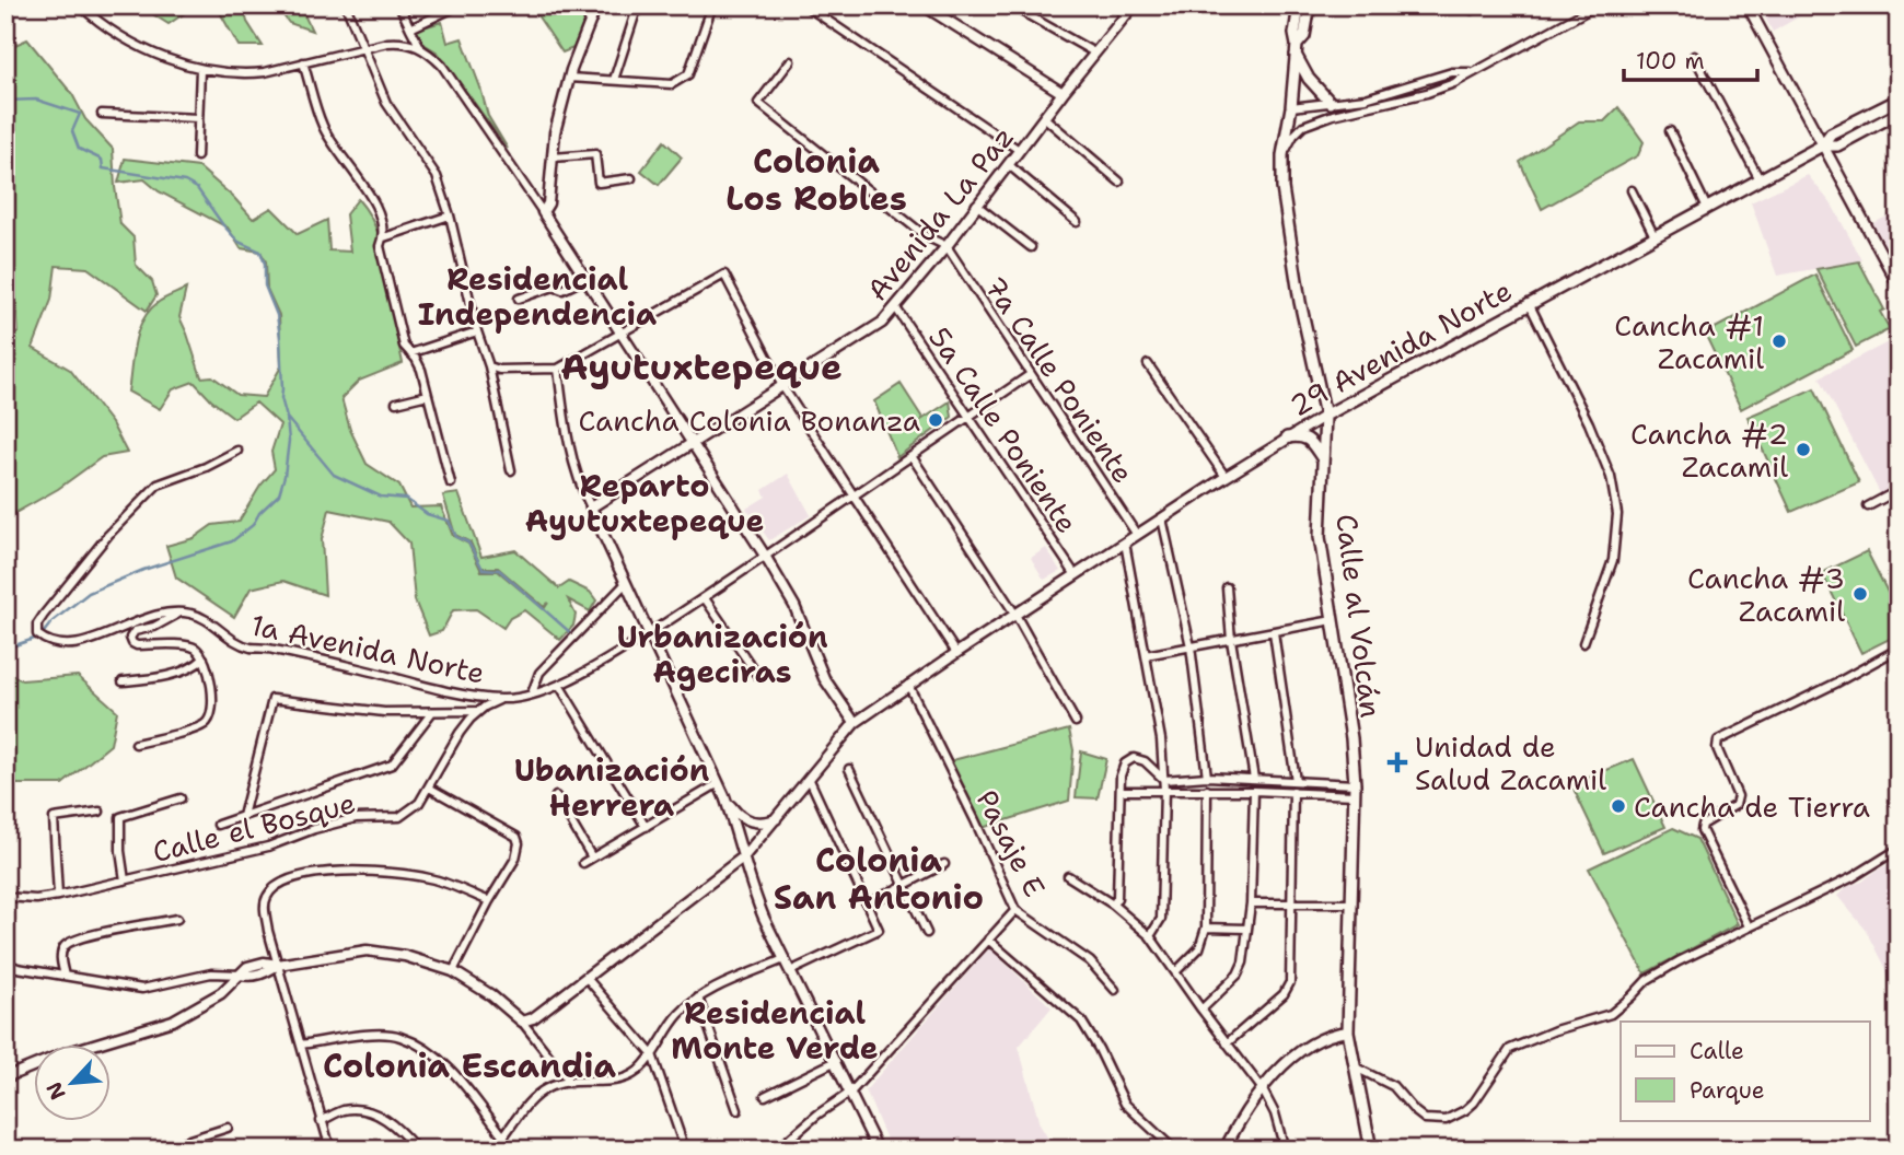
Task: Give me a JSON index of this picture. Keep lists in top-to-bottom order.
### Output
{
  "streets": {
    "main road": ["29 Avenida Norte", "Calle al Volcán"],
    "street": [
      "Avenida La Paz",
      "7a Calle Poniente",
      "5a Calle Poniente",
      "1a Avenida Norte",
      "Calle el Bosque",
      "Pasaje E"
    ]
  },
  "crossings": [
    ["Avenida La Paz", "7a Calle Poniente"],
    ["Avenida La Paz", "5a Calle Poniente"],
    ["29 Avenida Norte", "7a Calle Poniente"],
    ["29 Avenida Norte", "5a Calle Poniente"],
    ["29 Avenida Norte", "Calle al Volcán"],
    ["29 Avenida Norte", "Pasaje E"],
    ["7a Calle Poniente", "1a Avenida Norte"],
    ["5a Calle Poniente", "1a Avenida Norte"],
    ["1a Avenida Norte", "Calle el Bosque"]
  ],
  "districts": [
    "Colonia Los Robles",
    "Residencial Independencia",
    "Ayutuxtepeque",
    "Reparto Ayutuxtepeque",
    "Urbanización Ageciras",
    "Ubanización Herrera",
    "Colonia San Antonio",
    "Residencial Monte Verde",
    "Colonia Escandia"
  ],
  "places": {
    "other": [
      "Cancha #1 Zacamil",
      "Cancha Colonia Bonanza",
      "Cancha #2 Zacamil",
      "Cancha #3 Zacamil",
      "Cancha de Tierra"
    ],
    "health": ["Unidad de Salud Zacamil"]
  },
  "legend": ["Calle", "Parque"],
  "scale_bar": "100 m",
  "north": "bottom left"
}
